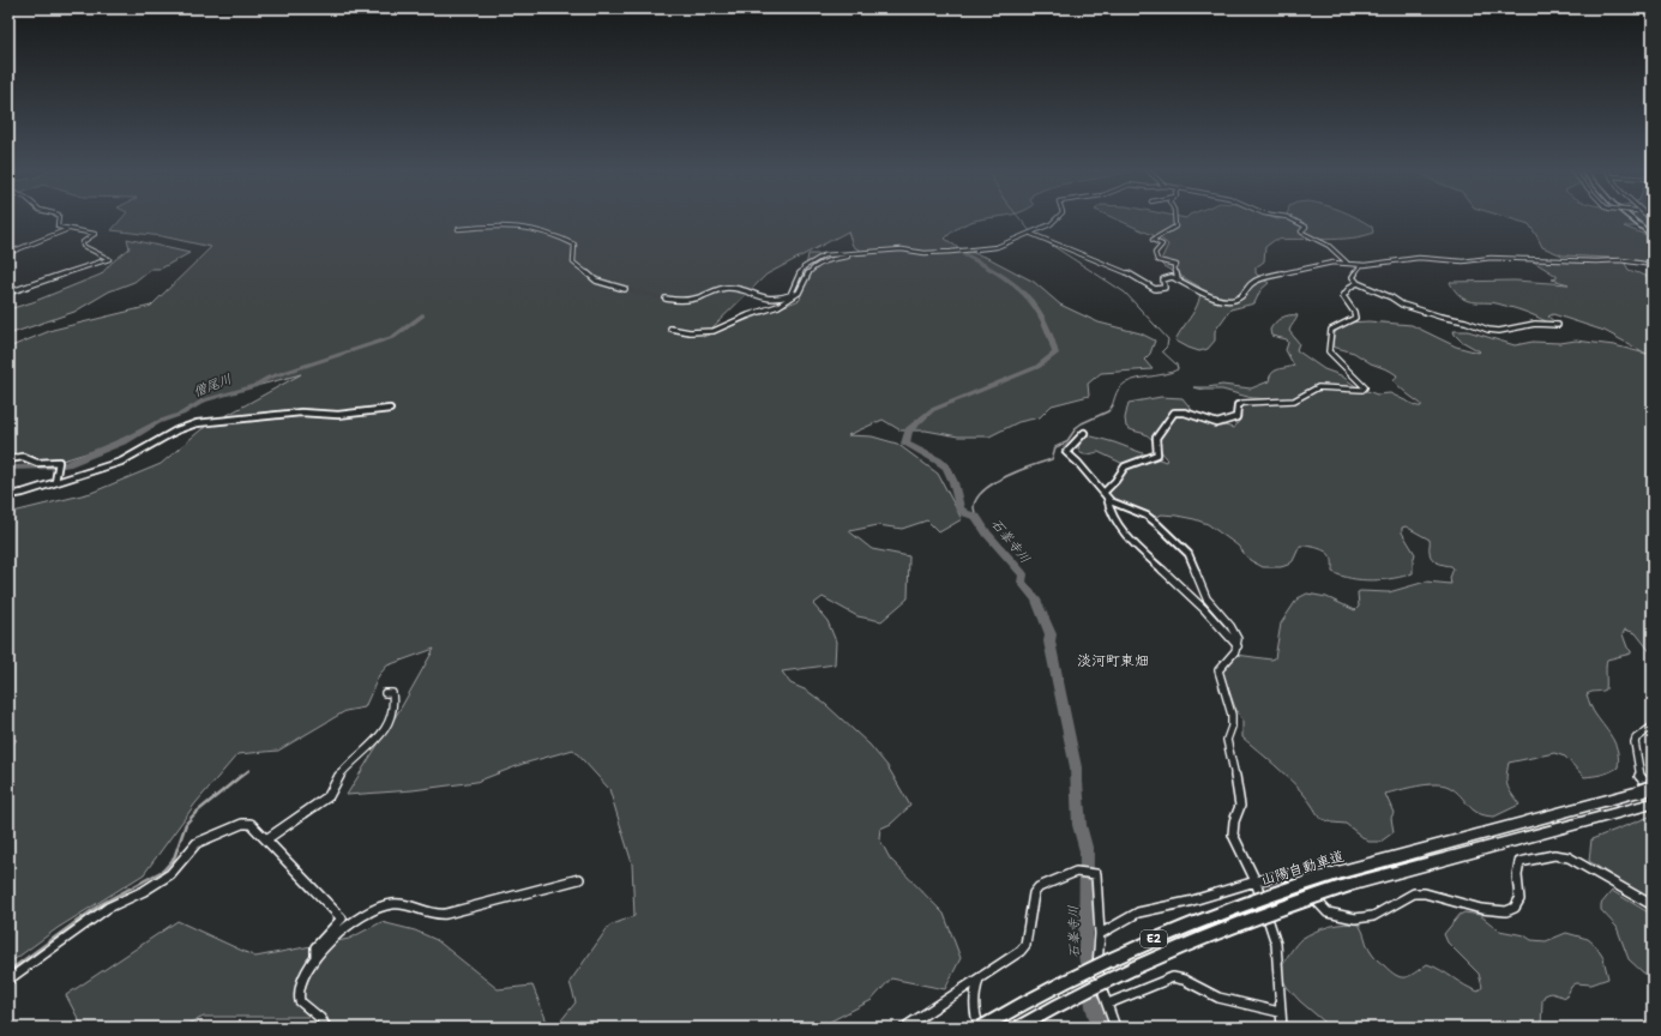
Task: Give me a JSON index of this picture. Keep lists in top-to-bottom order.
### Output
{
  "streets": {
    "highway": ["山陽自動車道", "E2"]
  },
  "districts": ["淡河町東畑"],
  "water": ["僧尾川", "石峯寺川"]
}
